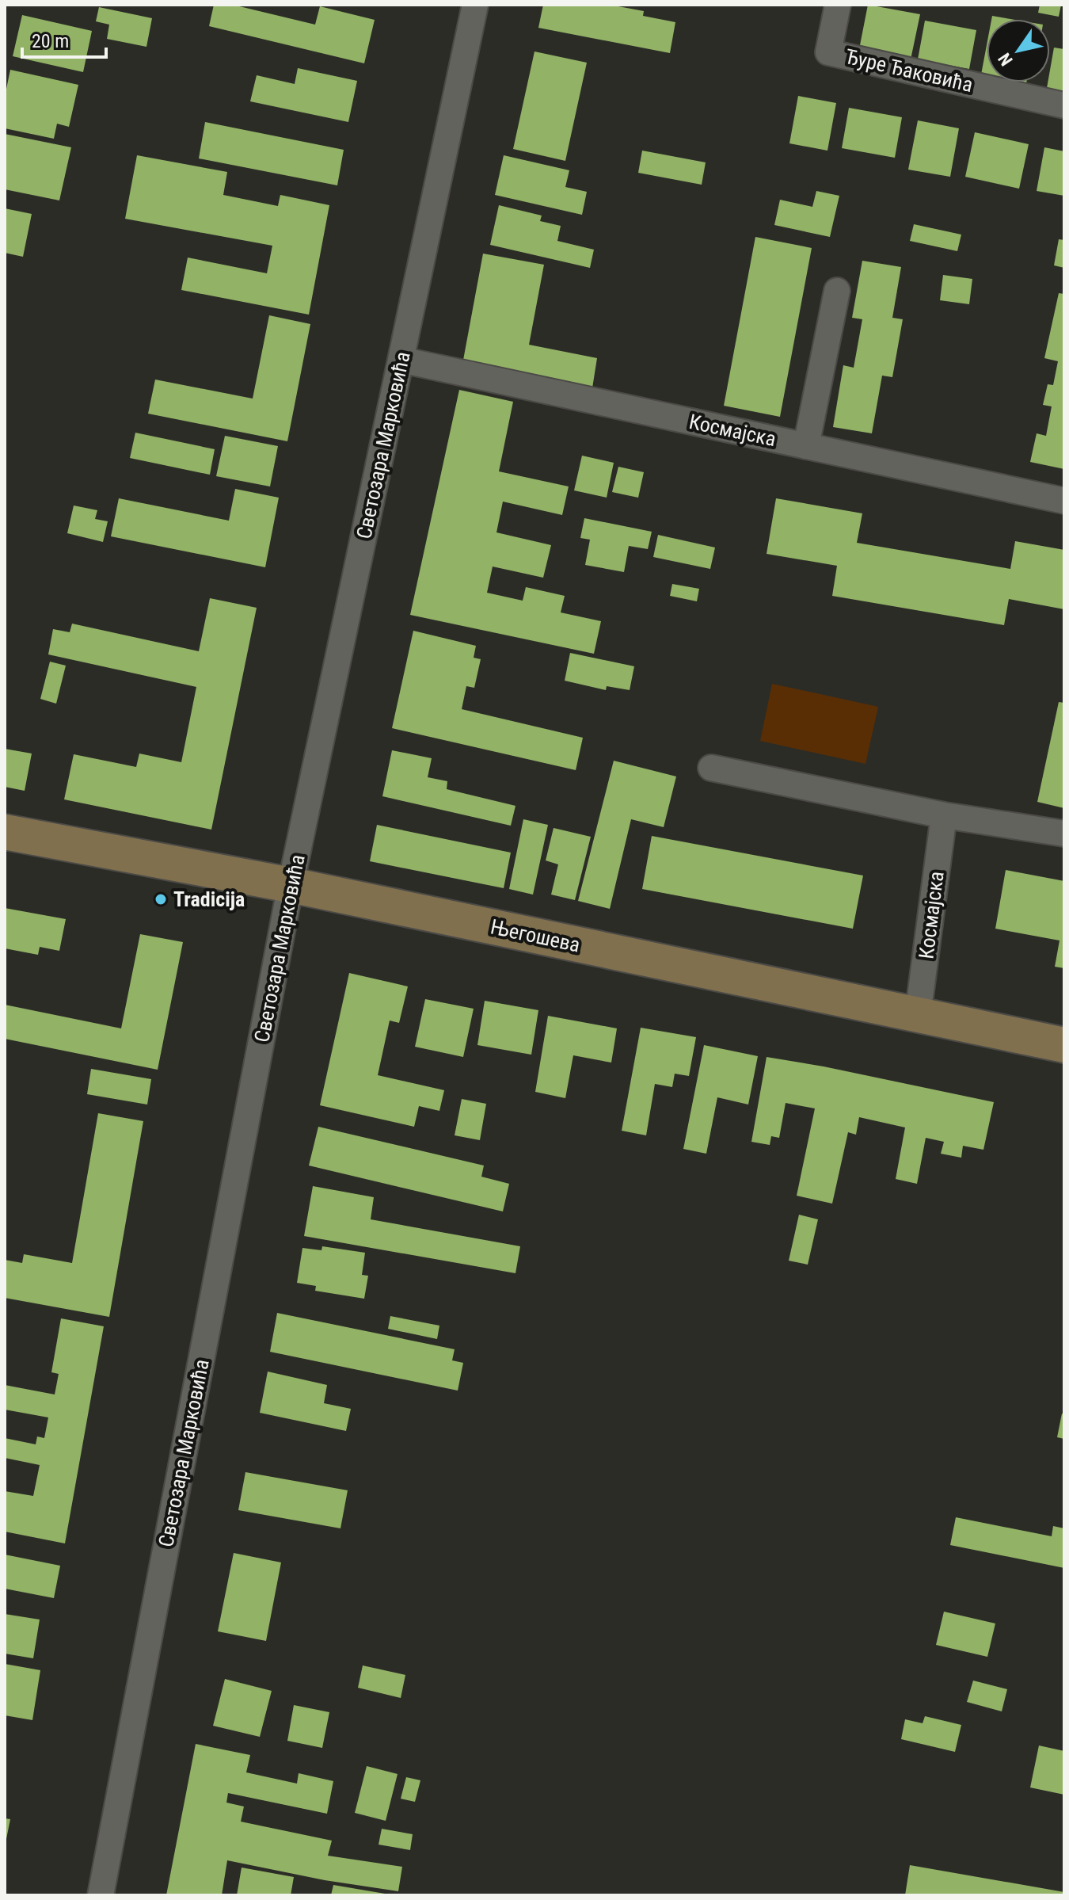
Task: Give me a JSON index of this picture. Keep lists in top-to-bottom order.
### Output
{
  "streets": {
    "street": [
      "Ђуре Ђаковића",
      "Космајска",
      "Светозара Марковића",
      "Његошева"
    ]
  },
  "crossings": [
    ["Космајска", "Светозара Марковића"],
    ["Космајска", "Његошева"],
    ["Светозара Марковића", "Његошева"]
  ],
  "places": ["Tradicija"],
  "scale_bar": "20 m",
  "north": "bottom left"
}
